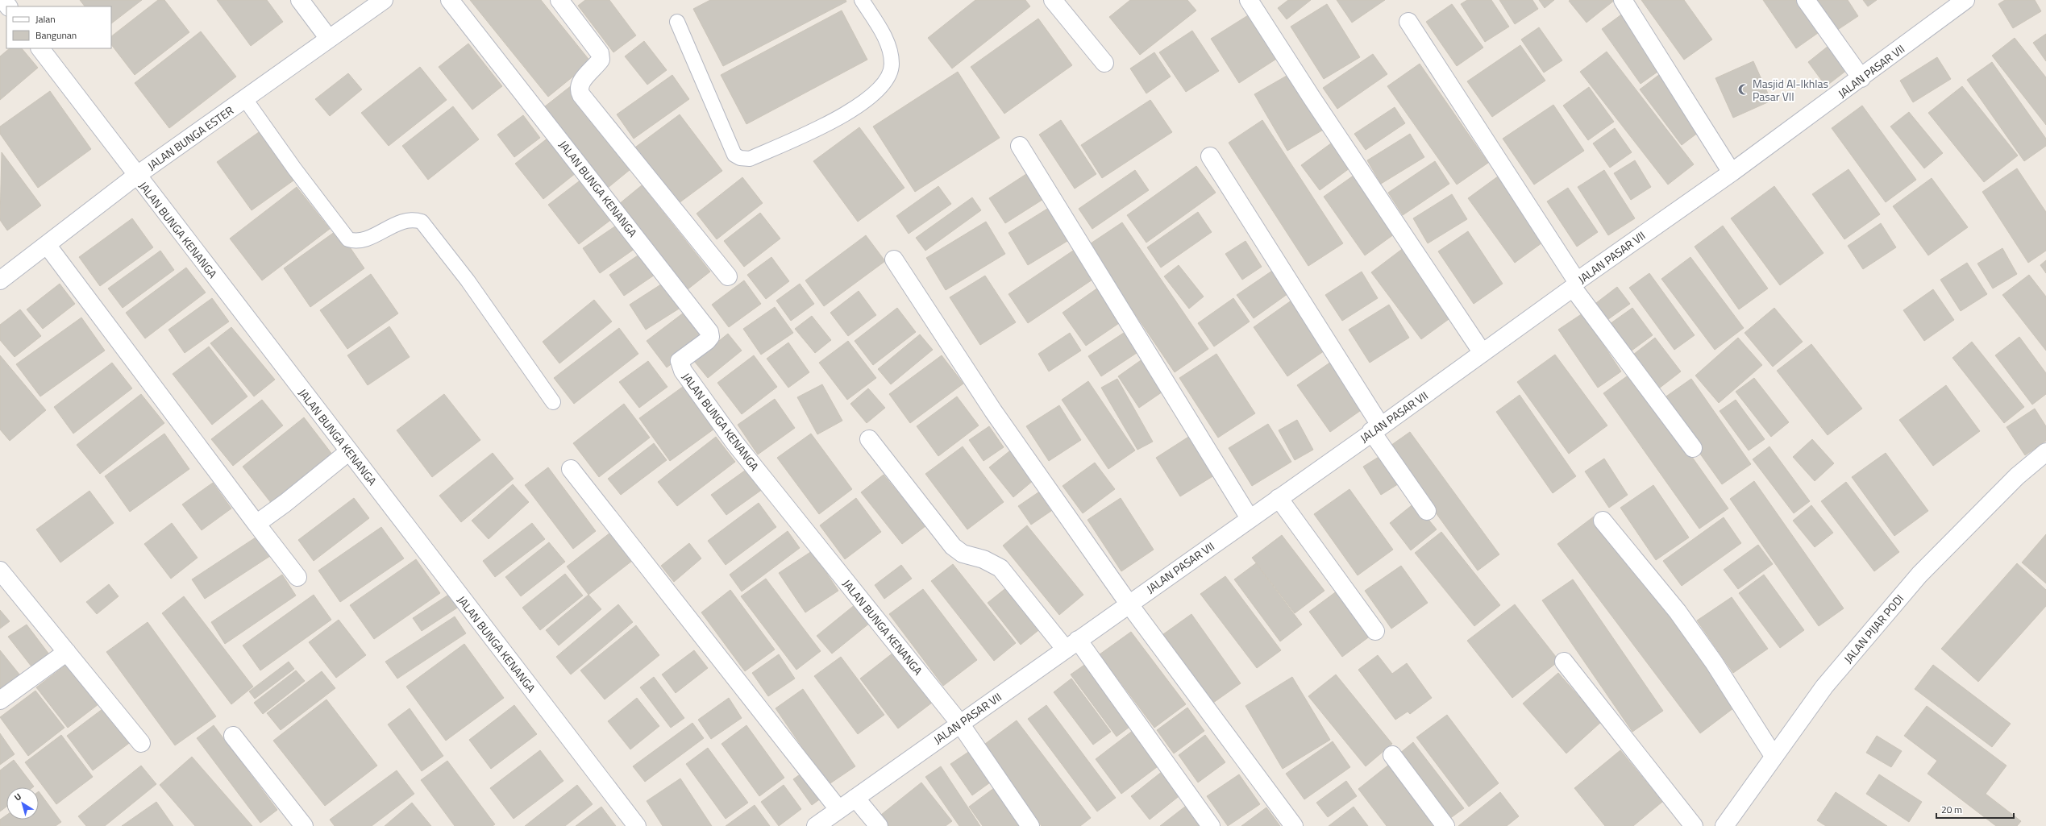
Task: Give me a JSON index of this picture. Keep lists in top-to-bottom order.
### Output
{
  "streets": {
    "street": [
      "JALAN PASAR VII",
      "JALAN BUNGA ESTER",
      "JALAN BUNGA KENANGA",
      "JALAN PIJAR PODI"
    ]
  },
  "crossings": [
    ["JALAN PASAR VII", "JALAN BUNGA KENANGA"],
    ["JALAN BUNGA ESTER", "JALAN BUNGA KENANGA"]
  ],
  "places": {
    "mosque": ["Masjid Al-Ikhlas Pasar VII"]
  },
  "legend": ["Jalan", "Bangunan"],
  "scale_bar": "20 m",
  "north": "top left"
}
